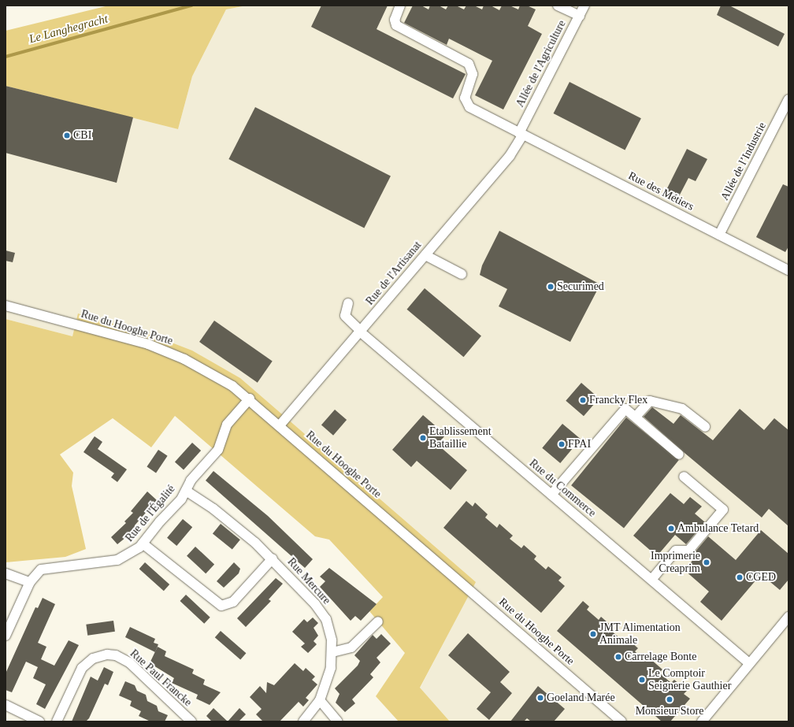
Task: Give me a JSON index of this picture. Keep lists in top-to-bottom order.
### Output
{
  "streets": {
    "street": [
      "Allée de l'Agriculture",
      "Allée de l’Industrie",
      "Rue des Métiers",
      "Rue de l'Artisanat",
      "Rue du Hooghe Porte",
      "Rue du Commerce",
      "Rue de l'Égalité",
      "Rue Mercure",
      "Rue Paul Francke"
    ]
  },
  "crossings": [
    ["Allée de l'Agriculture", "Rue des Métiers"],
    ["Allée de l'Agriculture", "Rue de l'Artisanat"],
    ["Allée de l’Industrie", "Rue des Métiers"],
    ["Rue des Métiers", "Rue de l'Artisanat"],
    ["Rue de l'Artisanat", "Rue du Hooghe Porte"],
    ["Rue de l'Artisanat", "Rue du Commerce"],
    ["Rue du Hooghe Porte", "Rue de l'Égalité"],
    ["Rue de l'Égalité", "Rue Mercure"]
  ],
  "water": ["Le Langhegracht"],
  "places": [
    "CBI",
    "Securimed",
    "Francky Flex",
    "Etablissement Bataillie",
    "FPAI",
    "Ambulance Tetard",
    "Imprimerie Creaprim",
    "CGED",
    "JMT Alimentation Animale",
    "Carrelage Bonte",
    "Le Comptoir Seignerie Gauthier",
    "Goeland Marée",
    "Monsieur Store"
  ]
}
